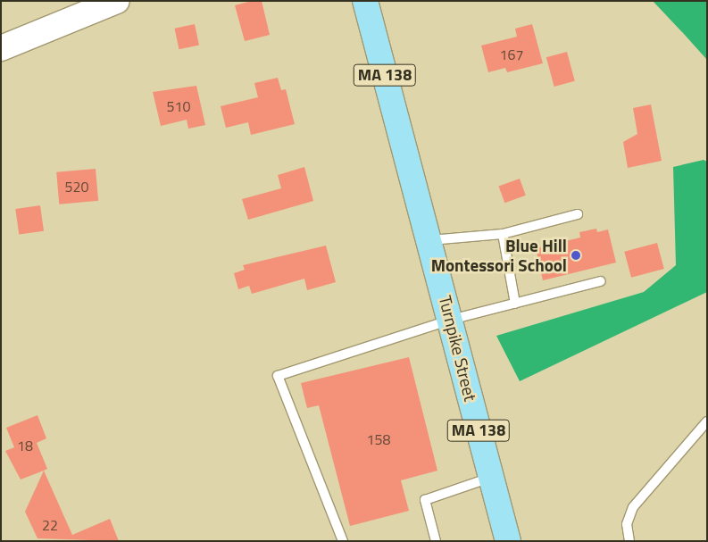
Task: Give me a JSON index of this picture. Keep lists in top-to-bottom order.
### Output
{
  "streets": {
    "main road": ["MA 138", "Turnpike Street"]
  },
  "places": ["Blue Hill Montessori School"],
  "house_numbers": [
    "167",
    "510",
    "520",
    "158",
    "18",
    "22"
  ]
}
